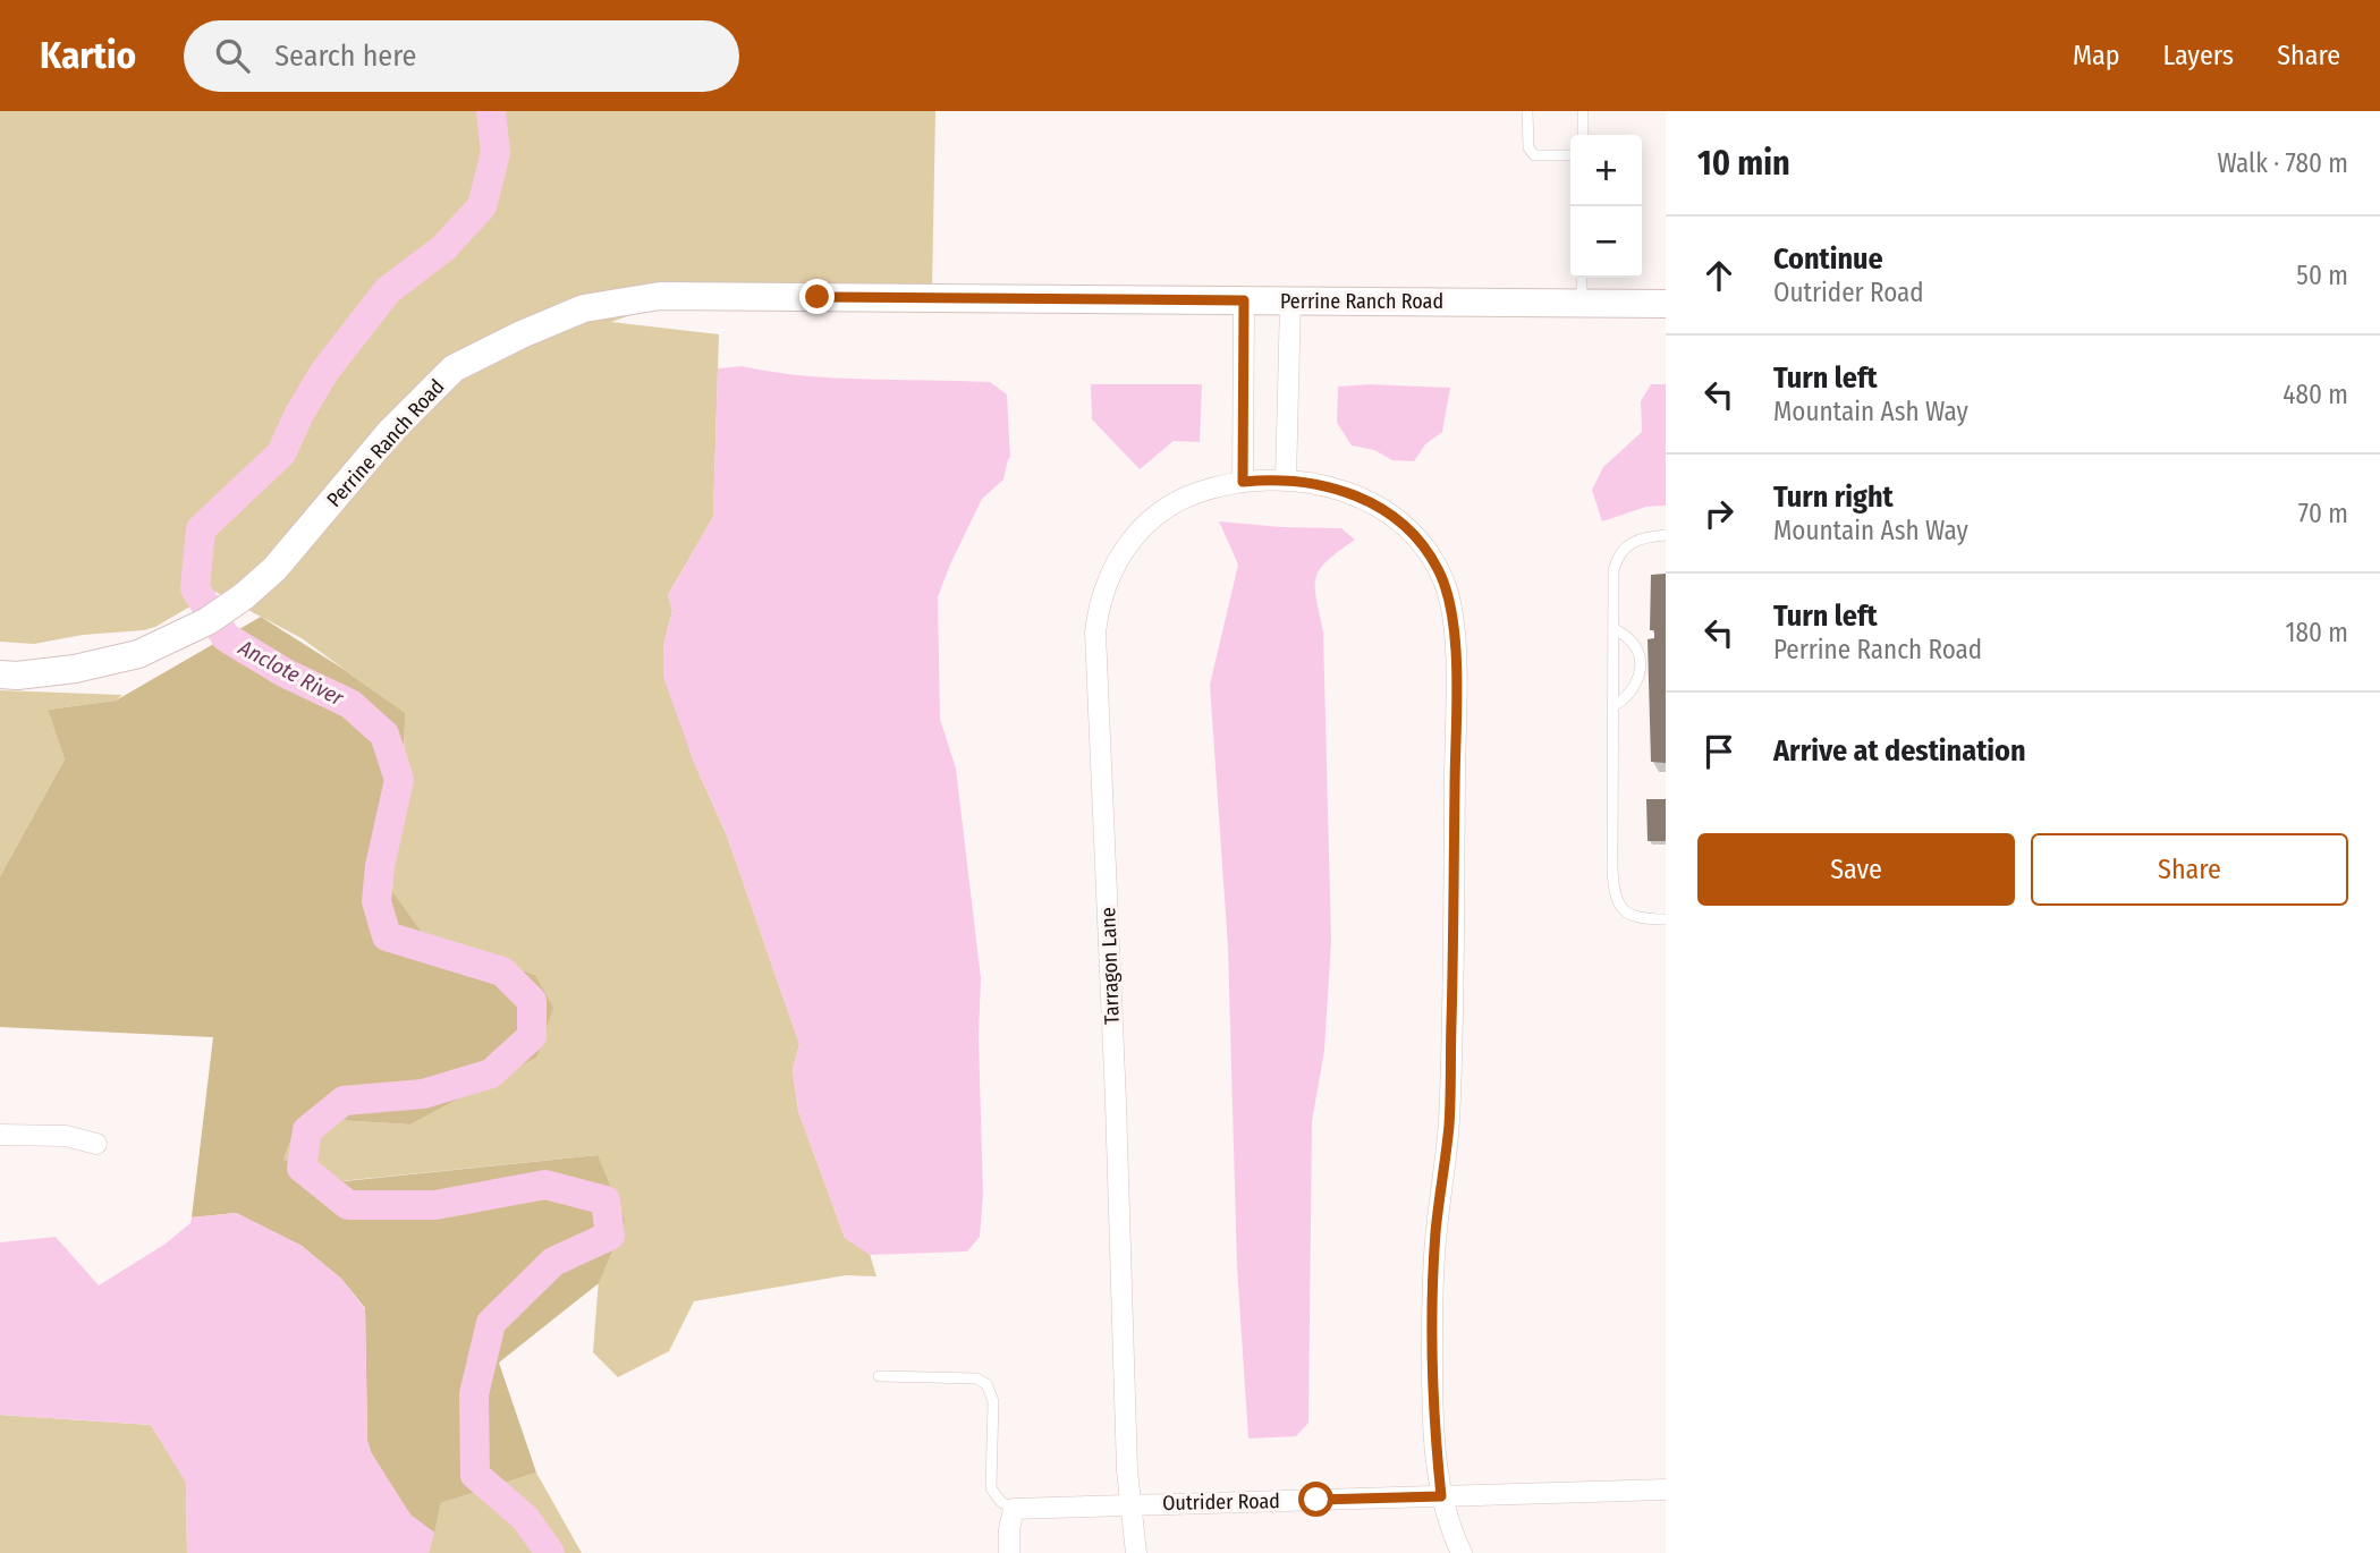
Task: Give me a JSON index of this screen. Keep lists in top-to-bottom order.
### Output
{
  "streets": {
    "street": ["Perrine Ranch Road", "Tarragon Lane", "Outrider Road"]
  },
  "crossings": [
    ["Tarragon Lane", "Outrider Road"]
  ],
  "water": ["Anclote River"],
  "page": {
    "header": "Kartio",
    "search": "Search here",
    "nav": ["Map", "Layers", "Share"],
    "heading": ["10 min", "Walk · 780 m"],
    "map_buttons": ["+", "−"],
    "list": [
      ["Continue", "Outrider Road", "50 m"],
      ["Turn left", "Mountain Ash Way", "480 m"],
      ["Turn right", "Mountain Ash Way", "70 m"],
      ["Turn left", "Perrine Ranch Road", "180 m"],
      "Arrive at destination"
    ],
    "buttons": ["Save", "Share"]
  }
}
